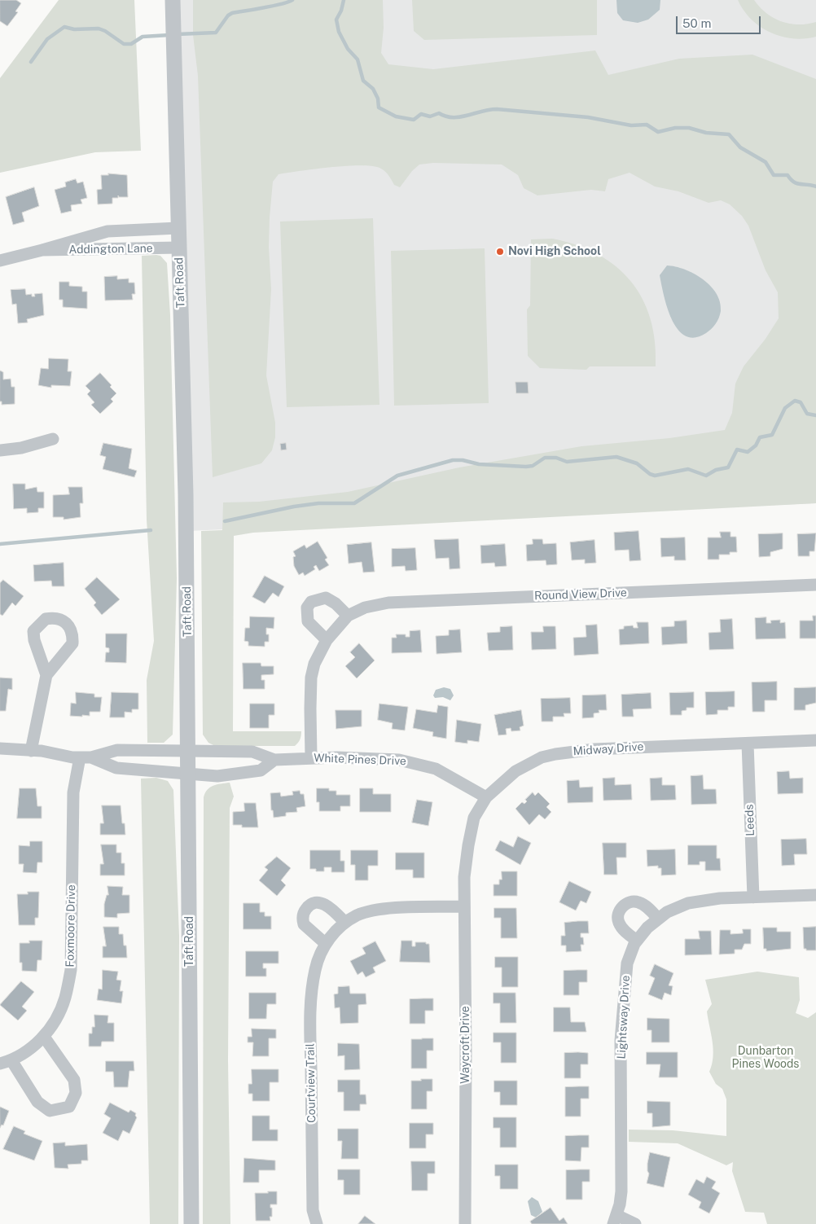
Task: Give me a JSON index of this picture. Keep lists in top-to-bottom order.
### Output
{
  "streets": {
    "street": [
      "Addington Lane",
      "Taft Road",
      "Round View Drive",
      "Midway Drive",
      "White Pines Drive",
      "Leeds",
      "Foxmoore Drive",
      "Lightsway Drive",
      "Waycroft Drive",
      "Courtview Trail"
    ]
  },
  "crossings": [
    ["Addington Lane", "Taft Road"],
    ["Taft Road", "White Pines Drive"],
    ["Round View Drive", "White Pines Drive"],
    ["Midway Drive", "White Pines Drive"],
    ["Midway Drive", "Leeds"],
    ["Midway Drive", "Waycroft Drive"],
    ["White Pines Drive", "Foxmoore Drive"],
    ["Leeds", "Lightsway Drive"],
    ["Waycroft Drive", "Courtview Trail"]
  ],
  "parks": ["Dunbarton Pines Woods"],
  "places": ["Novi High School"],
  "scale_bar": "50 m"
}
